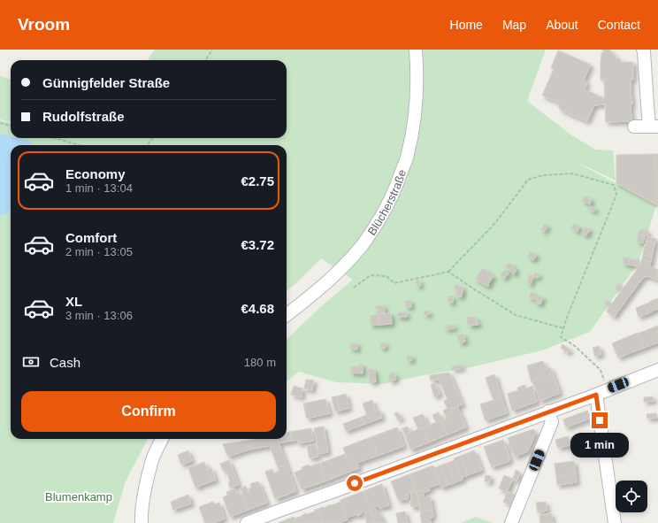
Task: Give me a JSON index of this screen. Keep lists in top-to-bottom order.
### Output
{
  "streets": {
    "street": ["Blücherstraße"]
  },
  "parks": ["Blumenkamp"],
  "page": {
    "header": "Vroom",
    "nav": [
      "Home",
      "Map",
      "About",
      "Contact"
    ],
    "banner": ["Günnigfelder Straße", "Rudolfstraße"],
    "list": [
      {
        "name": "Economy",
        "note": "1 min · 13:04",
        "value": "€2.75"
      },
      {
        "name": "Comfort",
        "note": "2 min · 13:05",
        "value": "€3.72"
      },
      {
        "name": "XL",
        "note": "3 min · 13:06",
        "value": "€4.68"
      }
    ],
    "pay": ["Cash", "180 m"],
    "buttons": "Confirm",
    "bubble": "1 min"
  }
}
